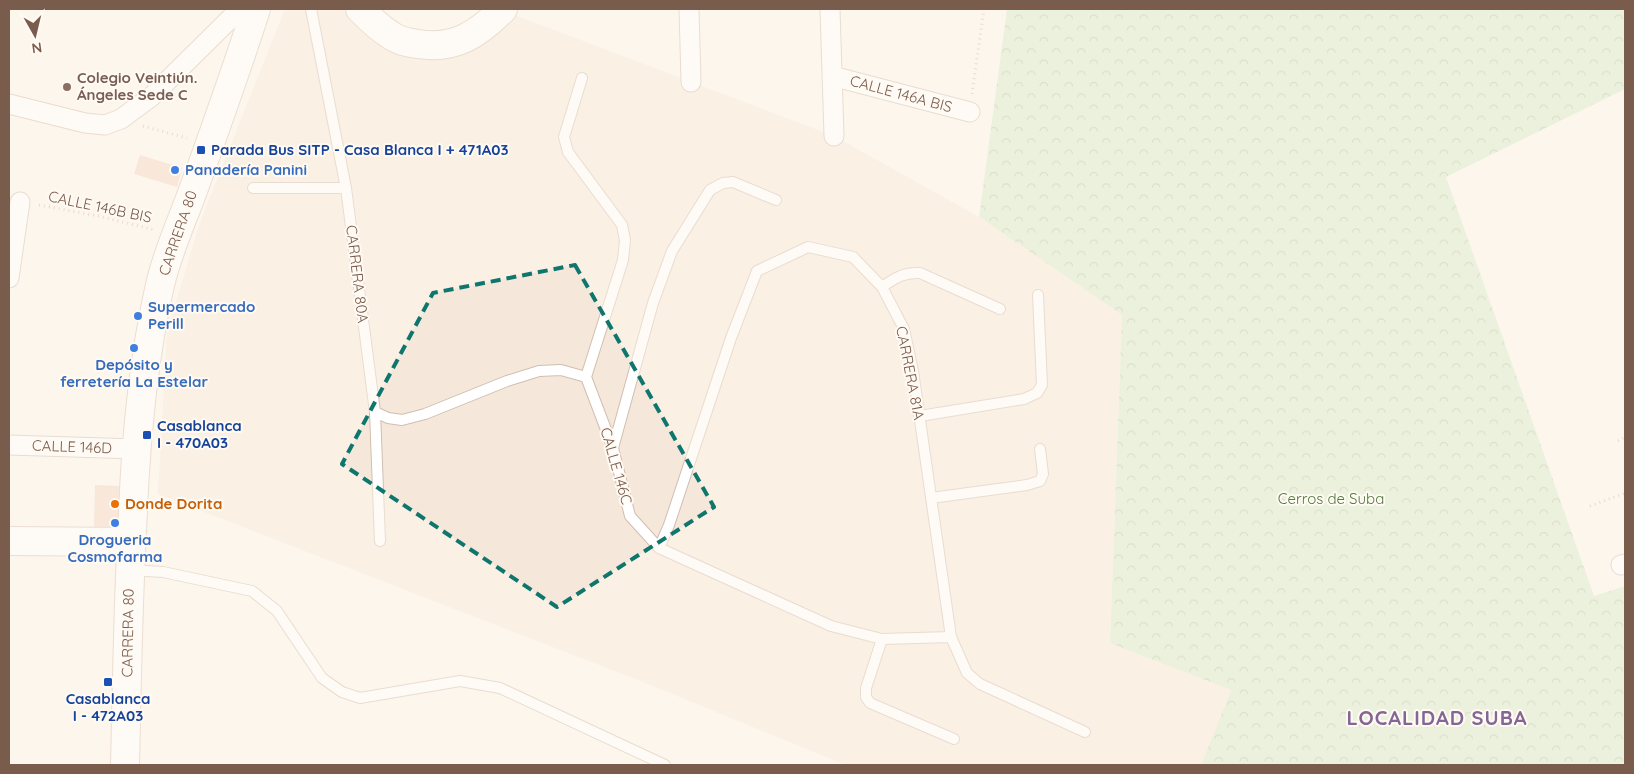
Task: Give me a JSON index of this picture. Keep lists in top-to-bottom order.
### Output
{
  "streets": {
    "street": ["CALLE 146A BIS", "CARRERA 80", "CALLE 146D"],
    "lane": ["CARRERA 80A", "CARRERA 81A", "CALLE 146C"],
    "path": ["CALLE 146B BIS"]
  },
  "crossings": [
    ["CALLE 146B BIS", "CARRERA 80"],
    ["CARRERA 80", "CALLE 146D"],
    ["CARRERA 81A", "CALLE 146C"]
  ],
  "districts": ["LOCALIDAD SUBA"],
  "parks": ["Cerros de Suba"],
  "places": {
    "other": [
      "Colegio Veintiún. Ángeles Sede C",
      "Panadería Panini",
      "Supermercado Perill",
      "Depósito y ferretería La Estelar",
      "Donde Dorita",
      "Drogueria Cosmofarma"
    ],
    "transit": ["Parada Bus SITP - Casa Blanca I + 471A03", "Casablanca I - 470A03", "Casablanca I - 472A03"]
  },
  "north": "bottom"
}
